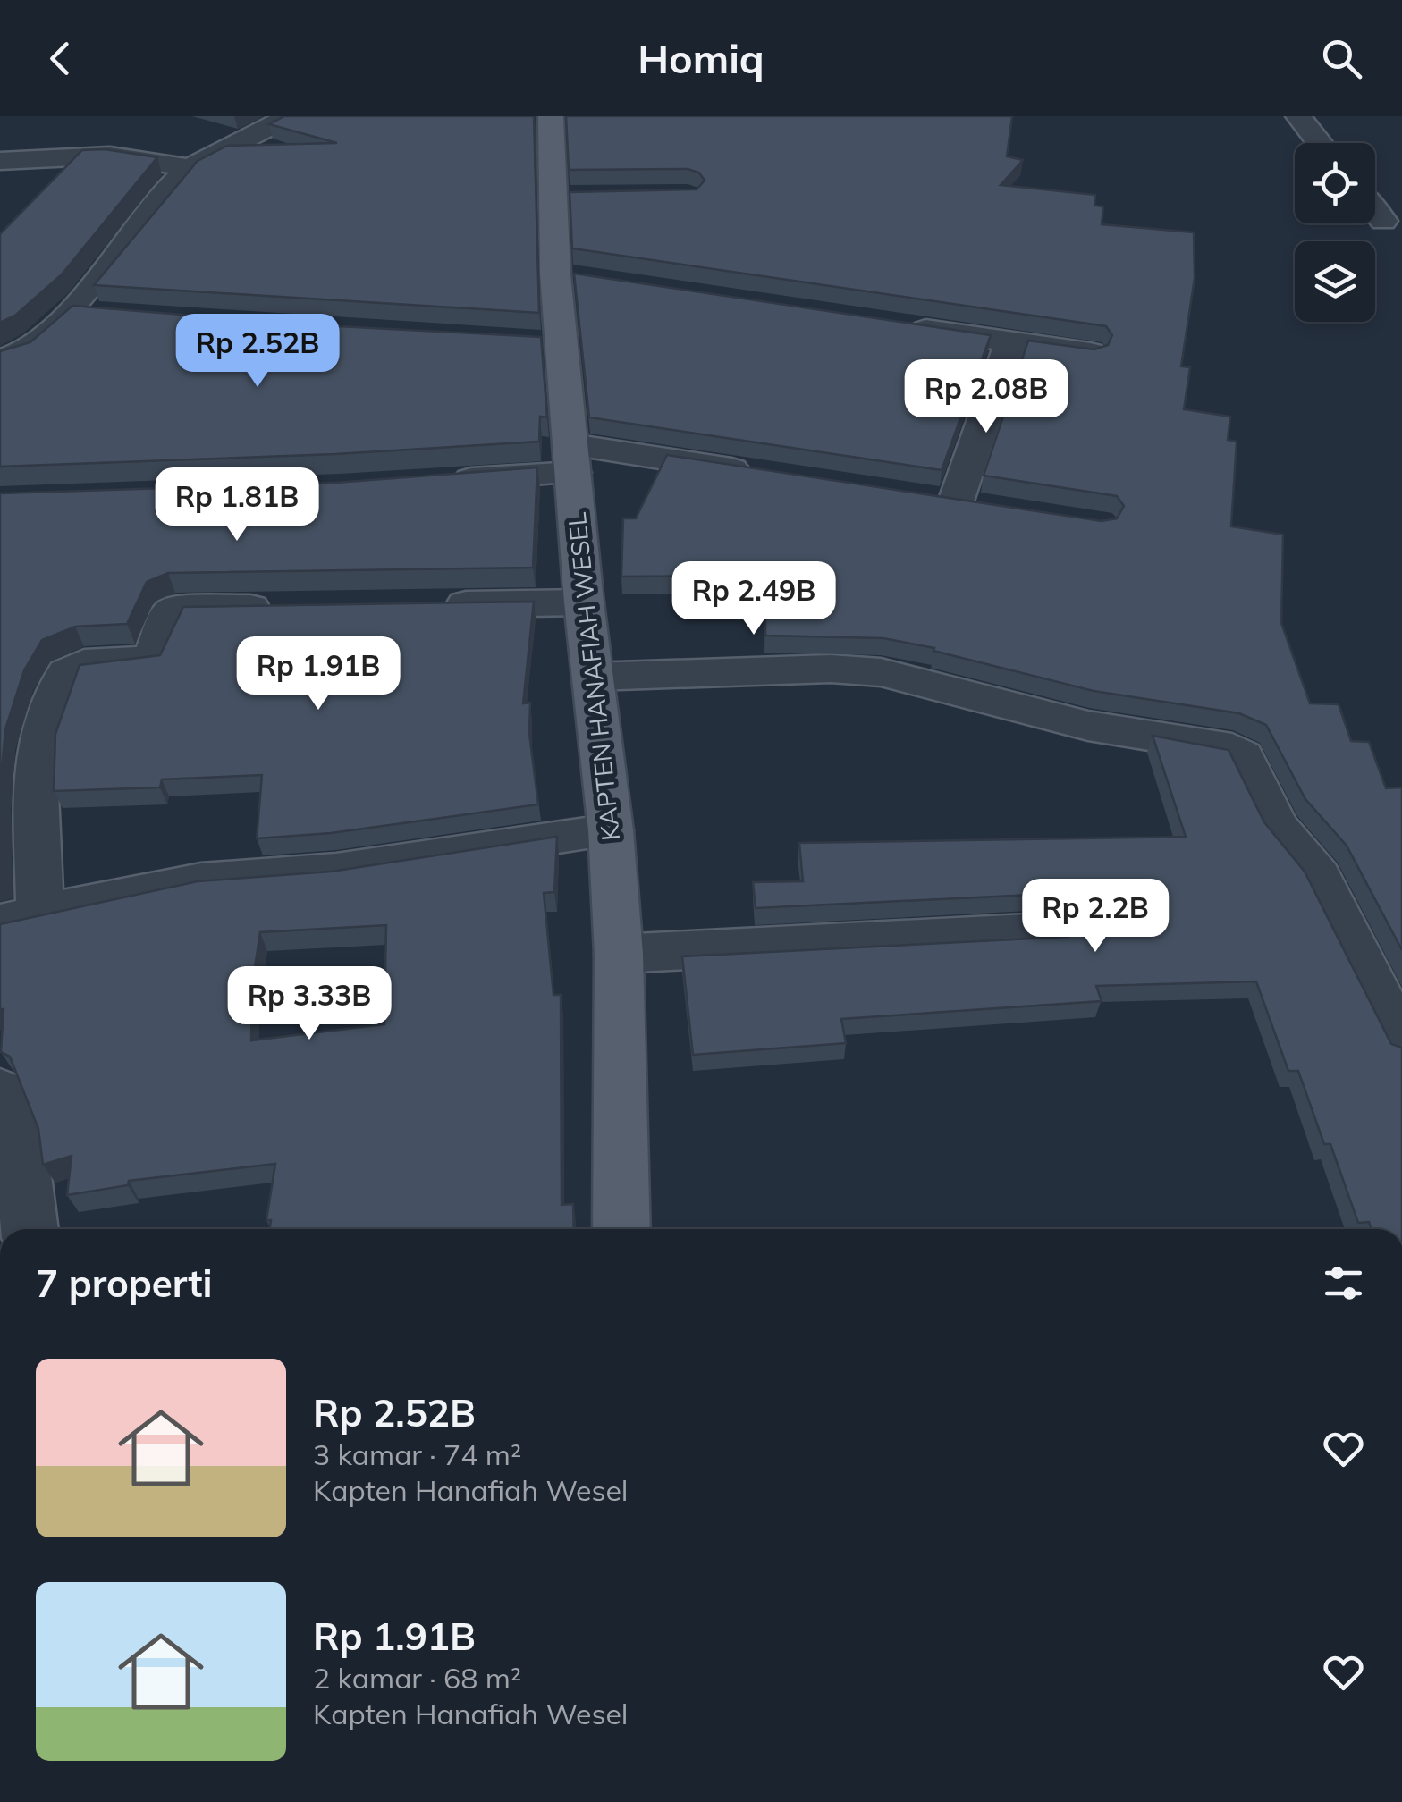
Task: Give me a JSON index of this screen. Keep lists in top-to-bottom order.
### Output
{
  "streets": {
    "main road": ["KAPTEN HANAFIAH WESEL"]
  },
  "page": {
    "header": "Homiq",
    "price": [
      "Rp 2.52B",
      "Rp 2.08B",
      "Rp 1.81B",
      "Rp 2.49B",
      "Rp 1.91B",
      "Rp 2.2B",
      "Rp 3.33B"
    ],
    "heading": "7 properti",
    "list": [
      {
        "name": "Rp 2.52B",
        "note": "3 kamar · 74 m² · Kapten Hanafiah Wesel"
      },
      {
        "name": "Rp 1.91B",
        "note": "2 kamar · 68 m² · Kapten Hanafiah Wesel"
      }
    ]
  }
}
